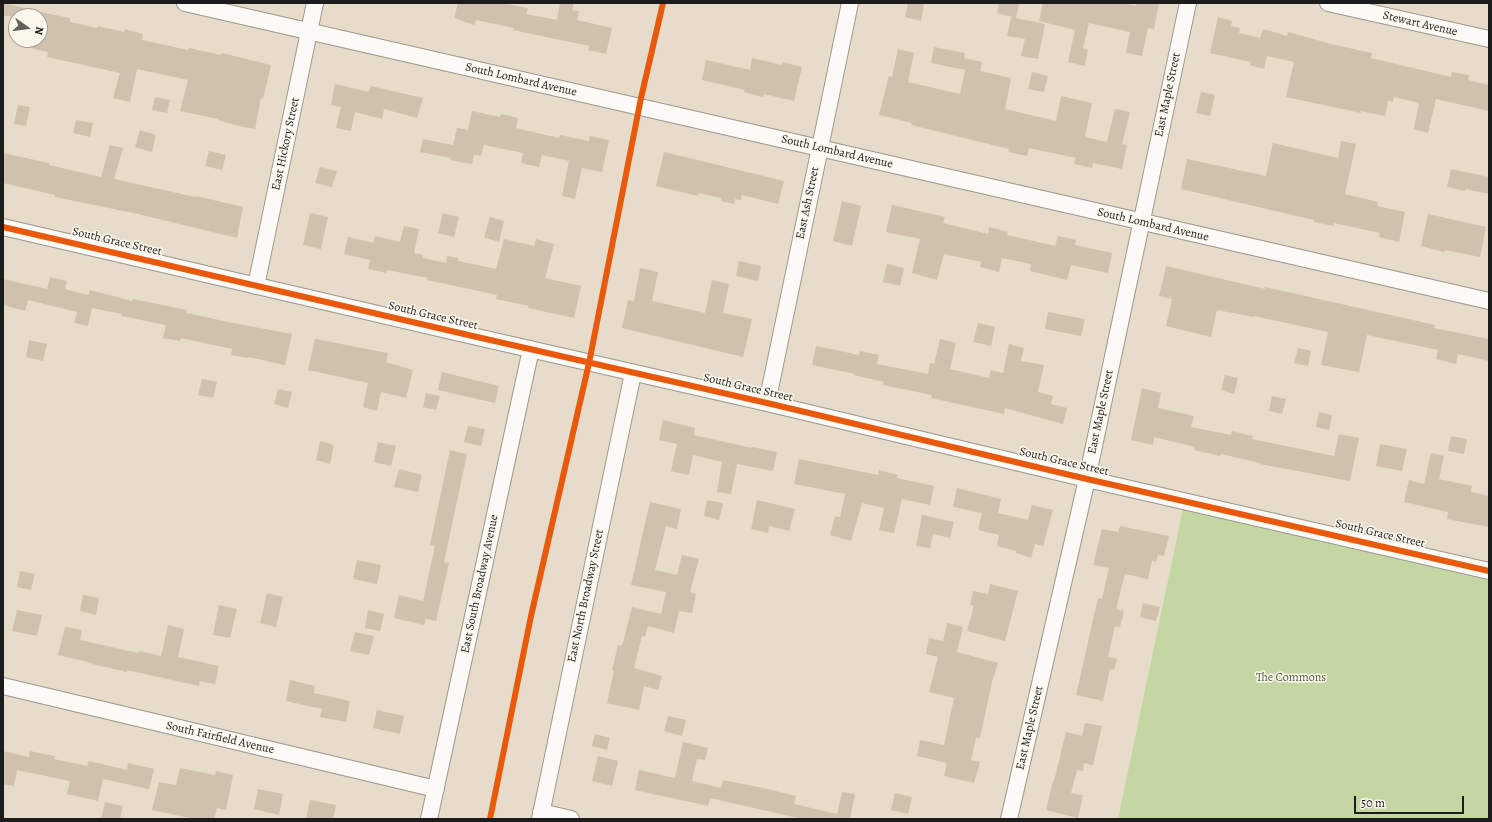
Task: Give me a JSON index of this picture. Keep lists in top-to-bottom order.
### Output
{
  "streets": {
    "street": [
      "Stewart Avenue",
      "South Lombard Avenue",
      "East Maple Street",
      "East Hickory Street",
      "East Ash Street",
      "South Grace Street",
      "East South Broadway Avenue",
      "East North Broadway Street",
      "South Fairfield Avenue"
    ]
  },
  "crossings": [
    ["South Lombard Avenue", "East Maple Street"],
    ["South Lombard Avenue", "East Hickory Street"],
    ["South Lombard Avenue", "East Ash Street"],
    ["East Maple Street", "South Grace Street"],
    ["East Hickory Street", "South Grace Street"],
    ["East Ash Street", "South Grace Street"],
    ["South Grace Street", "East South Broadway Avenue"],
    ["South Grace Street", "East North Broadway Street"],
    ["East South Broadway Avenue", "South Fairfield Avenue"]
  ],
  "parks": ["The Commons"],
  "scale_bar": "50 m",
  "north": "right"
}
